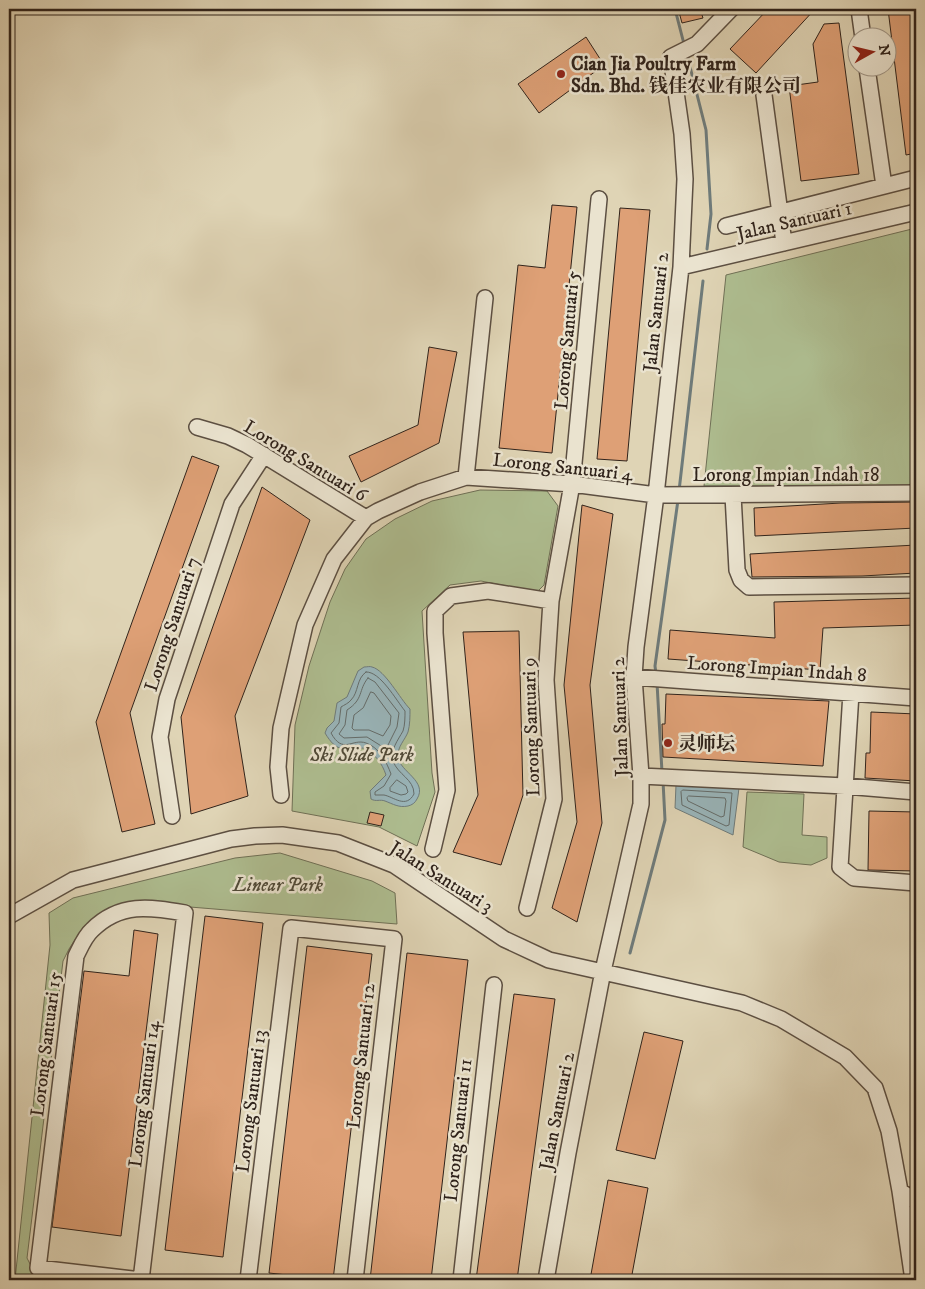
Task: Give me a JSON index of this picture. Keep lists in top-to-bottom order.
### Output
{
  "streets": {
    "street": [
      "Jalan Santuari 1",
      "Jalan Santuari 2",
      "Lorong Santuari 5",
      "Lorong Santuari 6",
      "Lorong Santuari 4",
      "Lorong Impian Indah 18",
      "Lorong Santuari 7",
      "Lorong Impian Indah 8",
      "Lorong Santuari 9",
      "Jalan Santuari 3",
      "Lorong Santuari 15",
      "Lorong Santuari 12",
      "Lorong Santuari 14",
      "Lorong Santuari 13",
      "Lorong Santuari 11"
    ]
  },
  "crossings": [
    ["Jalan Santuari 1", "Jalan Santuari 2"],
    ["Jalan Santuari 2", "Lorong Santuari 4"],
    ["Jalan Santuari 2", "Lorong Impian Indah 18"],
    ["Jalan Santuari 2", "Lorong Impian Indah 8"],
    ["Jalan Santuari 2", "Jalan Santuari 3"],
    ["Lorong Santuari 5", "Lorong Santuari 4"],
    ["Lorong Santuari 5", "Lorong Santuari 9"],
    ["Lorong Santuari 6", "Lorong Santuari 4"],
    ["Lorong Santuari 6", "Lorong Santuari 7"],
    ["Lorong Santuari 4", "Lorong Impian Indah 18"],
    ["Lorong Santuari 4", "Lorong Santuari 9"],
    ["Lorong Santuari 15", "Lorong Santuari 14"],
    ["Lorong Santuari 12", "Lorong Santuari 13"]
  ],
  "parks": ["Ski Slide Park", "Linear Park"],
  "places": ["Cian Jia Poultry Farm Sdn. Bhd. 钱佳农业有限公司", "灵师坛"],
  "north": "right"
}
